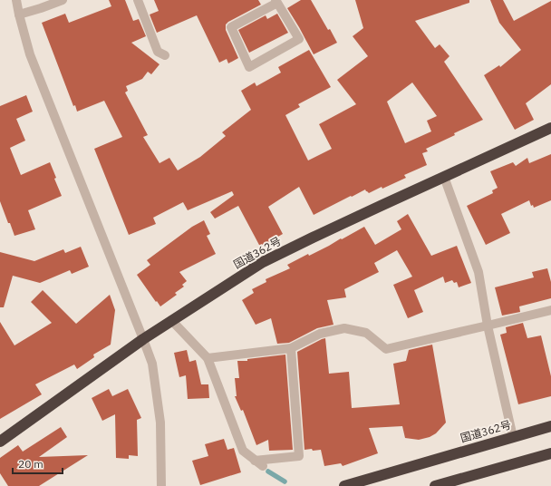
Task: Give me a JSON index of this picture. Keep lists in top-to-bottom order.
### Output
{
  "streets": {
    "highway": ["国道362号"]
  },
  "scale_bar": "20 m"
}
